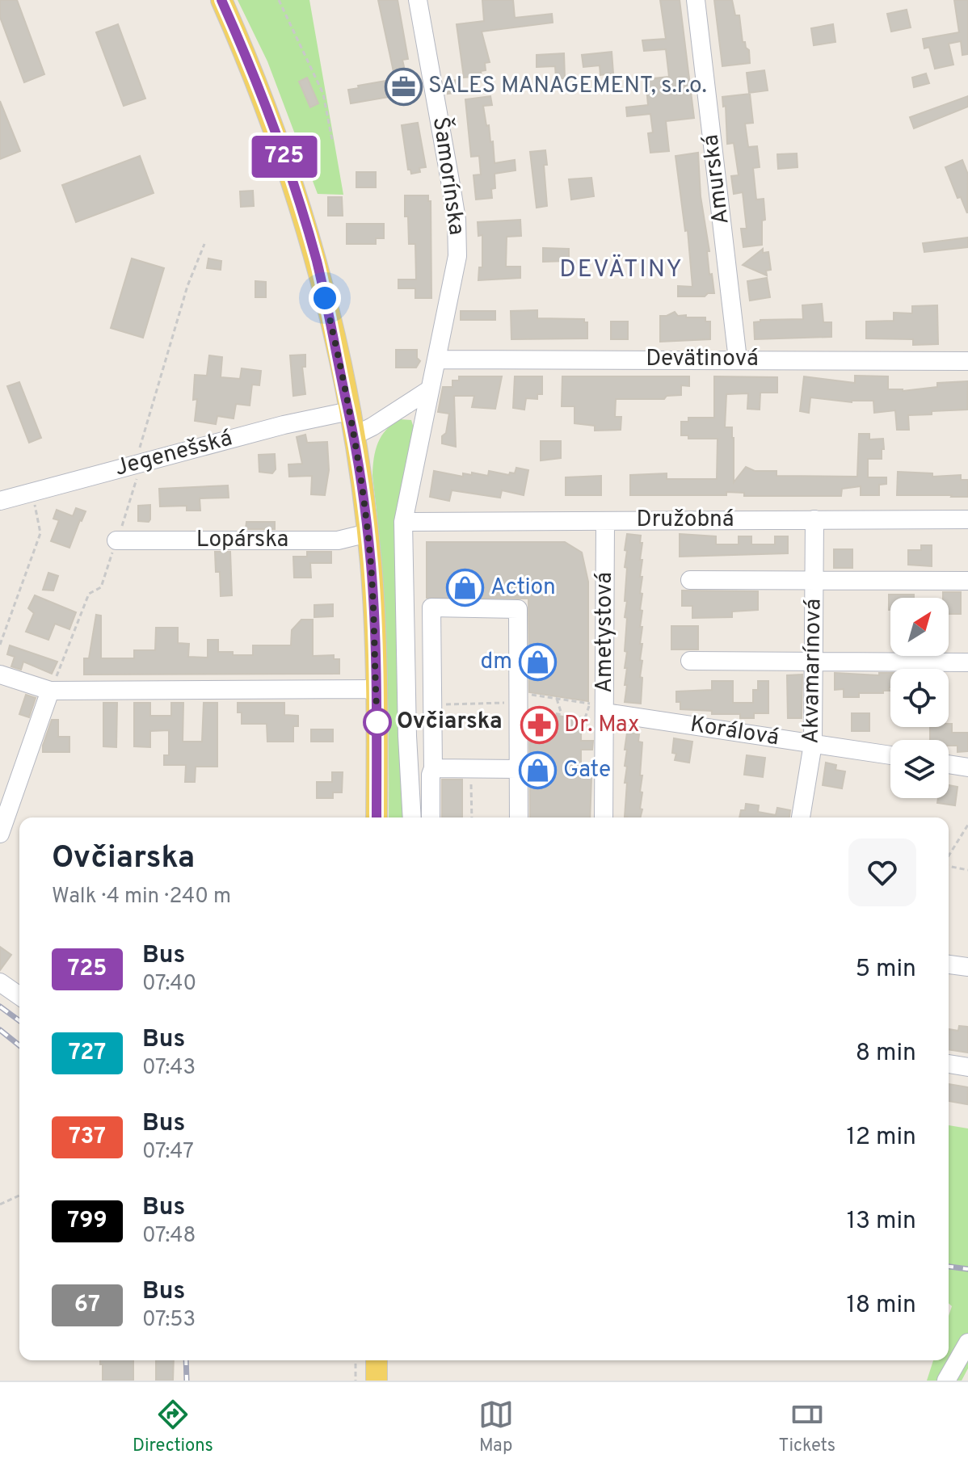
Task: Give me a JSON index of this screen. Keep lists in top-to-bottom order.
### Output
{
  "streets": {
    "street": [
      "Šamorínska",
      "Amurská",
      "Devätinová",
      "Jegenešská",
      "Družobná",
      "Lopárska",
      "Ametystová",
      "Akvamarínová",
      "Korálová"
    ]
  },
  "crossings": [
    ["Šamorínska", "Devätinová"],
    ["Šamorínska", "Družobná"],
    ["Amurská", "Devätinová"],
    ["Družobná", "Ametystová"],
    ["Družobná", "Akvamarínová"],
    ["Ametystová", "Korálová"],
    ["Akvamarínová", "Korálová"]
  ],
  "districts": ["DEVÄTINY"],
  "places": {
    "office": ["SALES MANAGEMENT, s.r.o."],
    "shop": ["Action", "dm", "Gate"],
    "other": ["Ovčiarska"],
    "pharmacy": ["Dr. Max"]
  },
  "lines": ["bus line 725"],
  "north": "top right",
  "page": {
    "on_map": "725",
    "heading": ["Ovčiarska", "Walk · 4 min · 240 m"],
    "list": [
      {
        "mark": "725",
        "name": "Bus",
        "note": "07:40",
        "value": "5 min"
      },
      {
        "mark": "727",
        "name": "Bus",
        "note": "07:43",
        "value": "8 min"
      },
      {
        "mark": "737",
        "name": "Bus",
        "note": "07:47",
        "value": "12 min"
      },
      {
        "mark": "799",
        "name": "Bus",
        "note": "07:48",
        "value": "13 min"
      },
      {
        "mark": "67",
        "name": "Bus",
        "note": "07:53",
        "value": "18 min"
      }
    ],
    "tabs": ["Directions", "Map", "Tickets"]
  }
}
